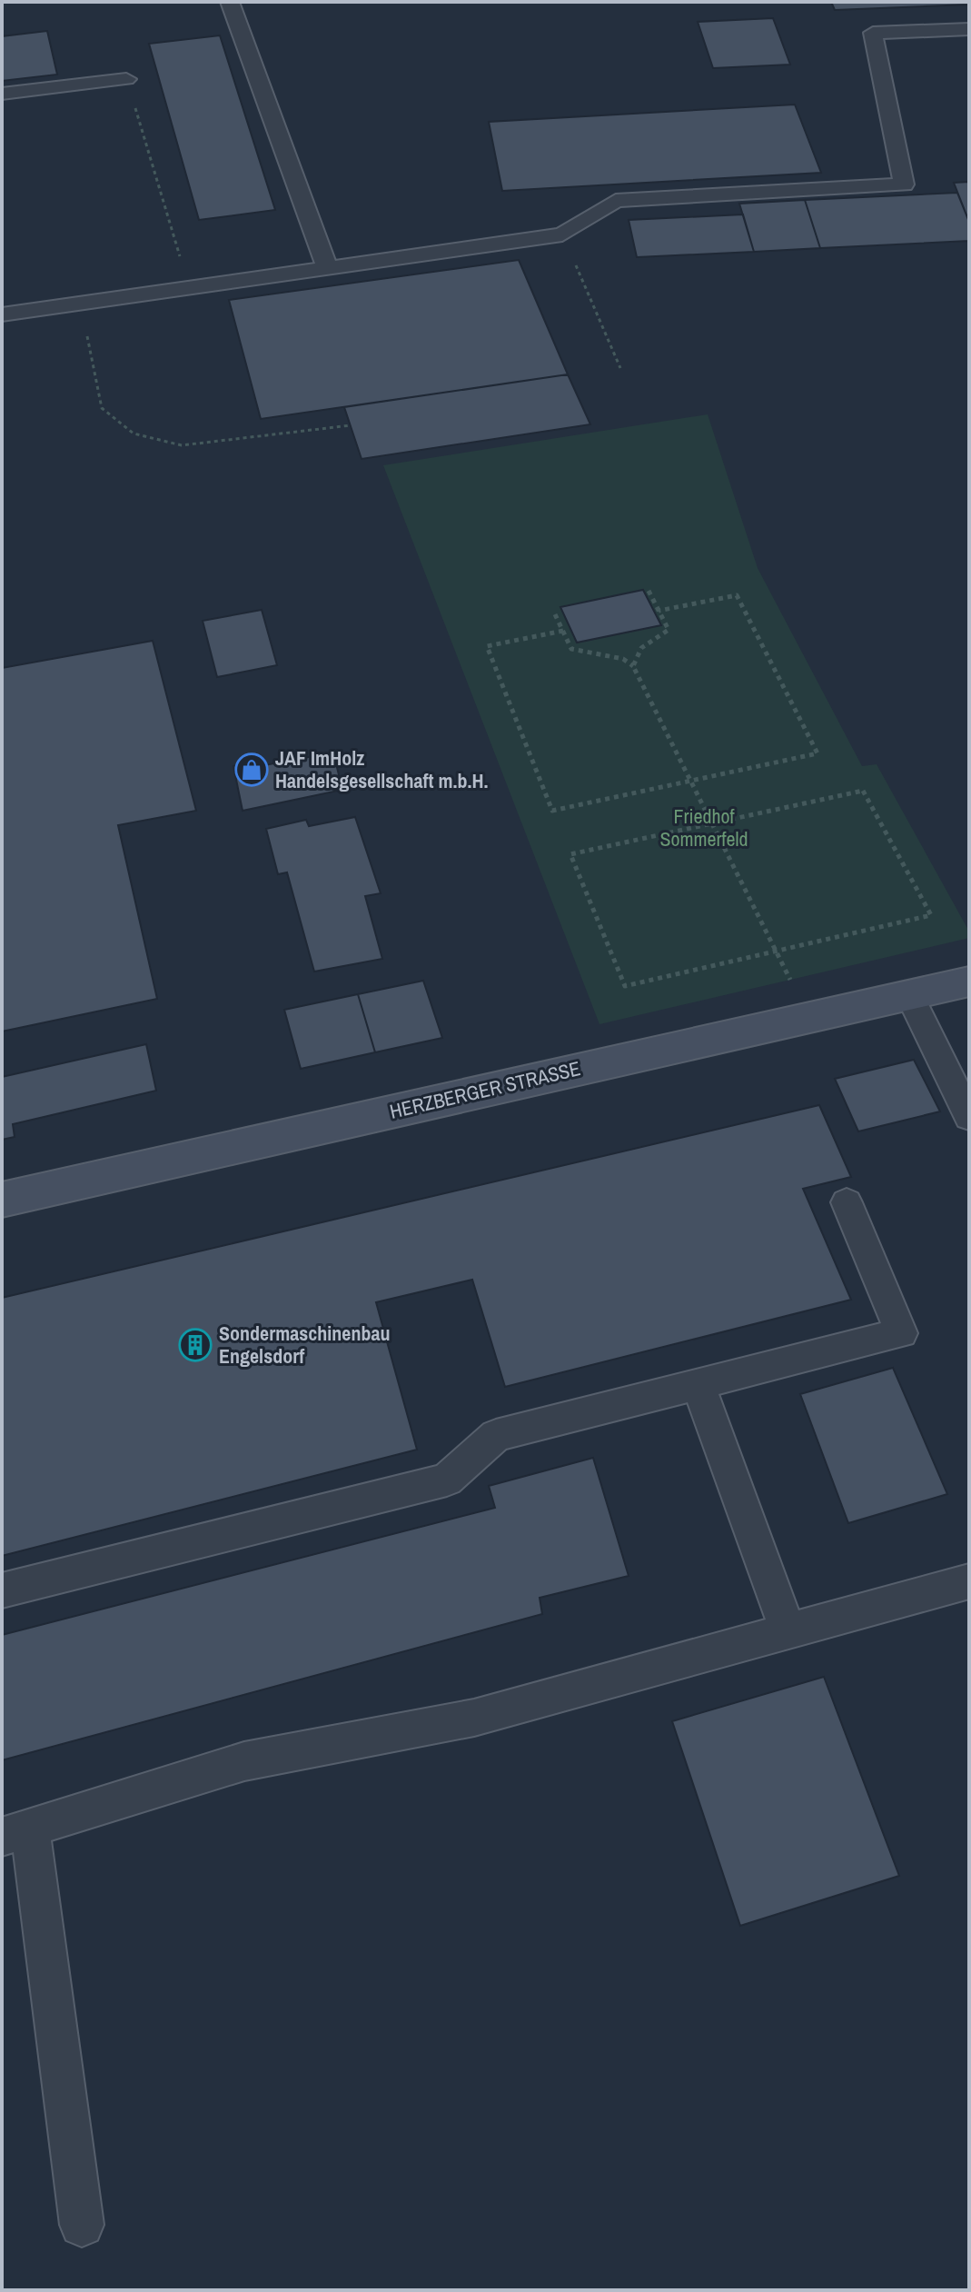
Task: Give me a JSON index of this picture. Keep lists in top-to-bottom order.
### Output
{
  "streets": {
    "main road": ["HERZBERGER STRASSE"]
  },
  "parks": ["Friedhof Sommerfeld"],
  "places": {
    "shop": ["JAF ImHolz Handelsgesellschaft m.b.H."],
    "building": ["Sondermaschinenbau Engelsdorf"]
  }
}
